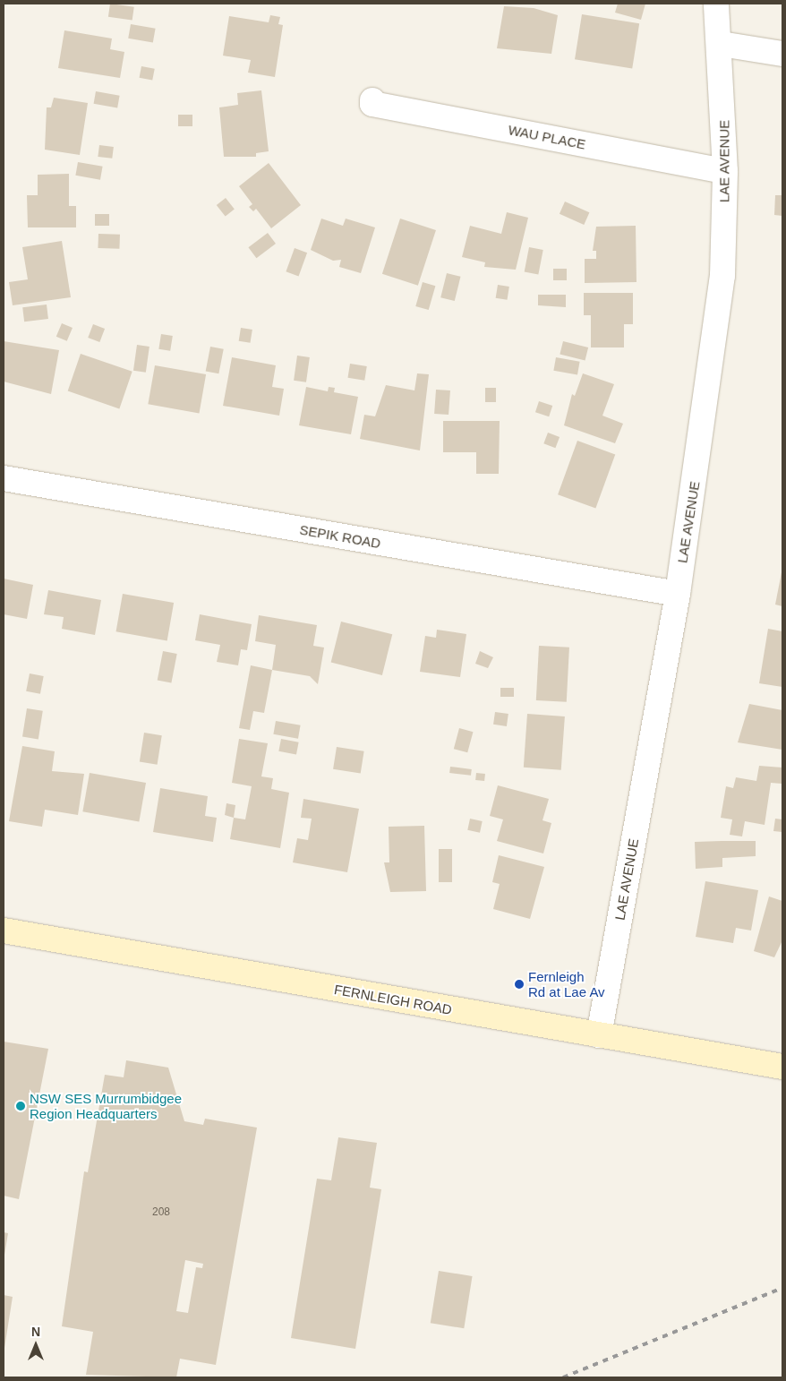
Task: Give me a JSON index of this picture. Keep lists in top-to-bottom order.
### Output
{
  "streets": {
    "street": [
      "WAU PLACE",
      "LAE AVENUE",
      "SEPIK ROAD",
      "FERNLEIGH ROAD"
    ]
  },
  "crossings": [
    ["WAU PLACE", "LAE AVENUE"],
    ["LAE AVENUE", "SEPIK ROAD"],
    ["LAE AVENUE", "FERNLEIGH ROAD"]
  ],
  "places": ["Fernleigh Rd at Lae Av", "NSW SES Murrumbidgee Region Headquarters"],
  "house_numbers": ["208"],
  "north": "top"
}
